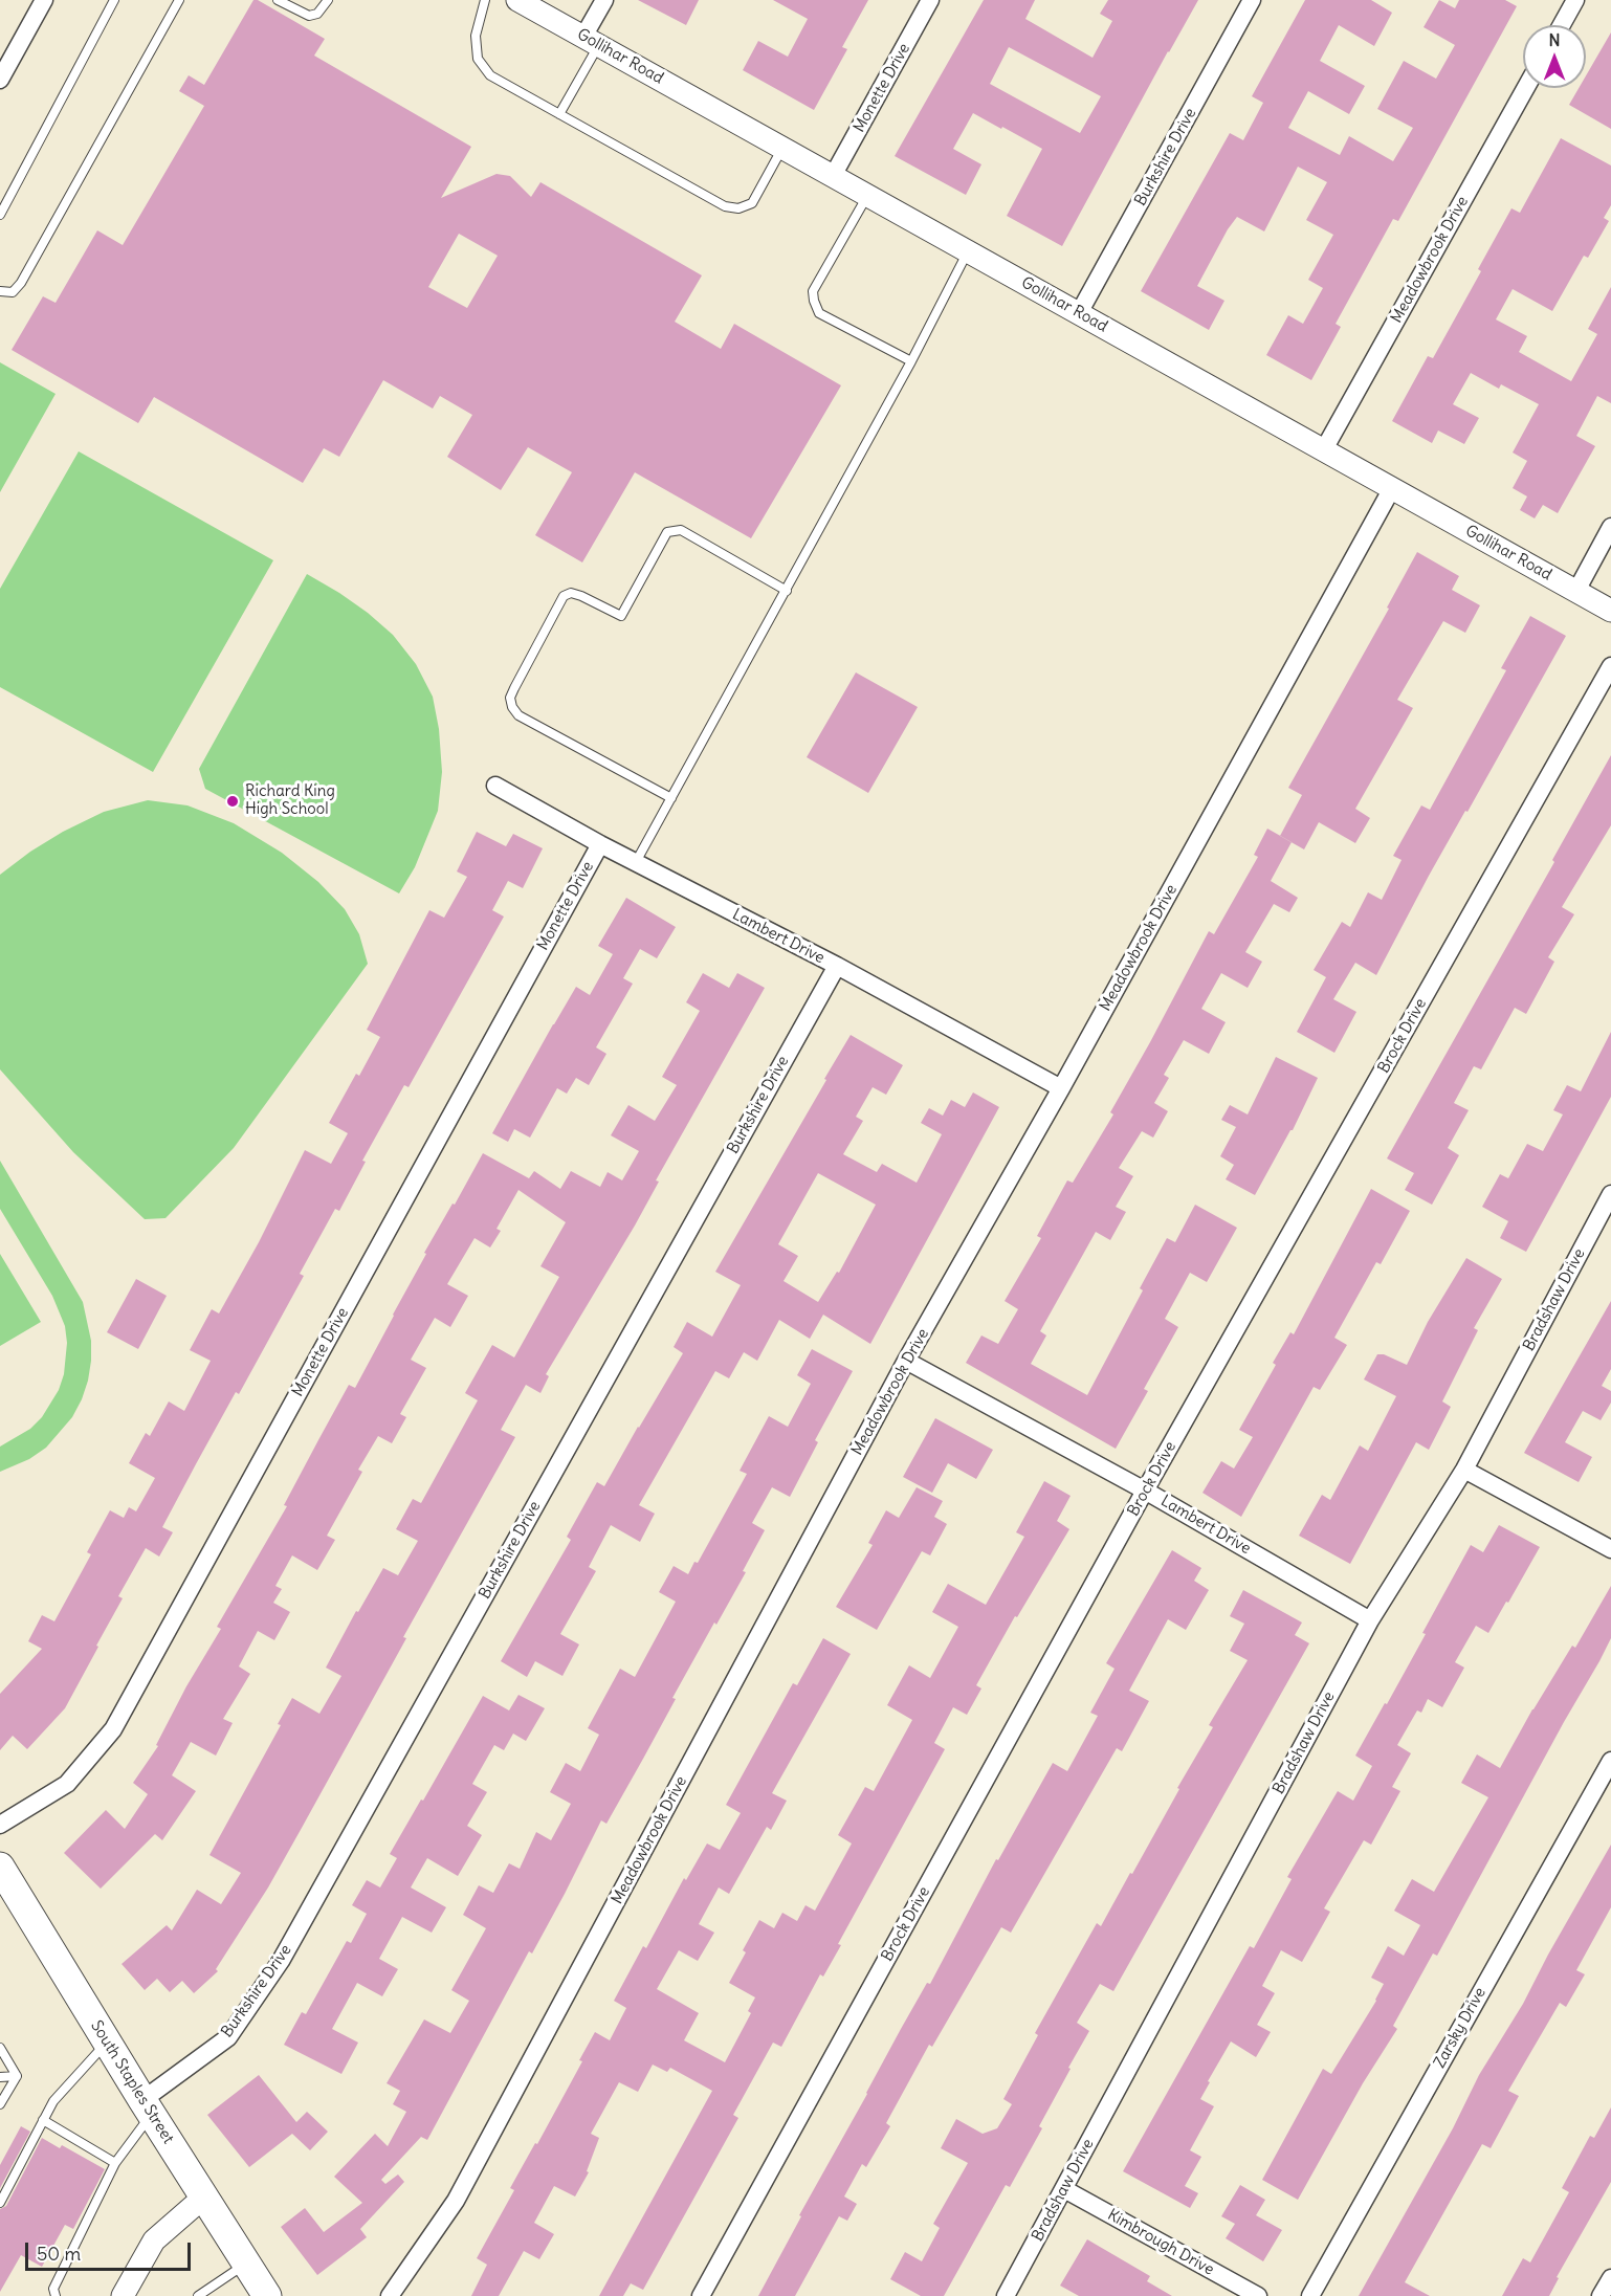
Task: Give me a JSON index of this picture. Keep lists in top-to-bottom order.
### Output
{
  "streets": {
    "main road": ["South Staples Street"],
    "street": [
      "Gollihar Road",
      "Monette Drive",
      "Burkshire Drive",
      "Meadowbrook Drive",
      "Lambert Drive",
      "Brock Drive",
      "Bradshaw Drive",
      "Zarsky Drive",
      "Kimbrough Drive"
    ]
  },
  "crossings": [
    ["Gollihar Road", "Monette Drive"],
    ["Gollihar Road", "Burkshire Drive"],
    ["Gollihar Road", "Meadowbrook Drive"],
    ["Monette Drive", "Lambert Drive"],
    ["Burkshire Drive", "Lambert Drive"],
    ["Burkshire Drive", "South Staples Street"],
    ["Meadowbrook Drive", "Lambert Drive"],
    ["Lambert Drive", "Brock Drive"],
    ["Lambert Drive", "Bradshaw Drive"],
    ["Bradshaw Drive", "Kimbrough Drive"]
  ],
  "places": ["Richard King High School"],
  "scale_bar": "50 m",
  "north": "top"
}
